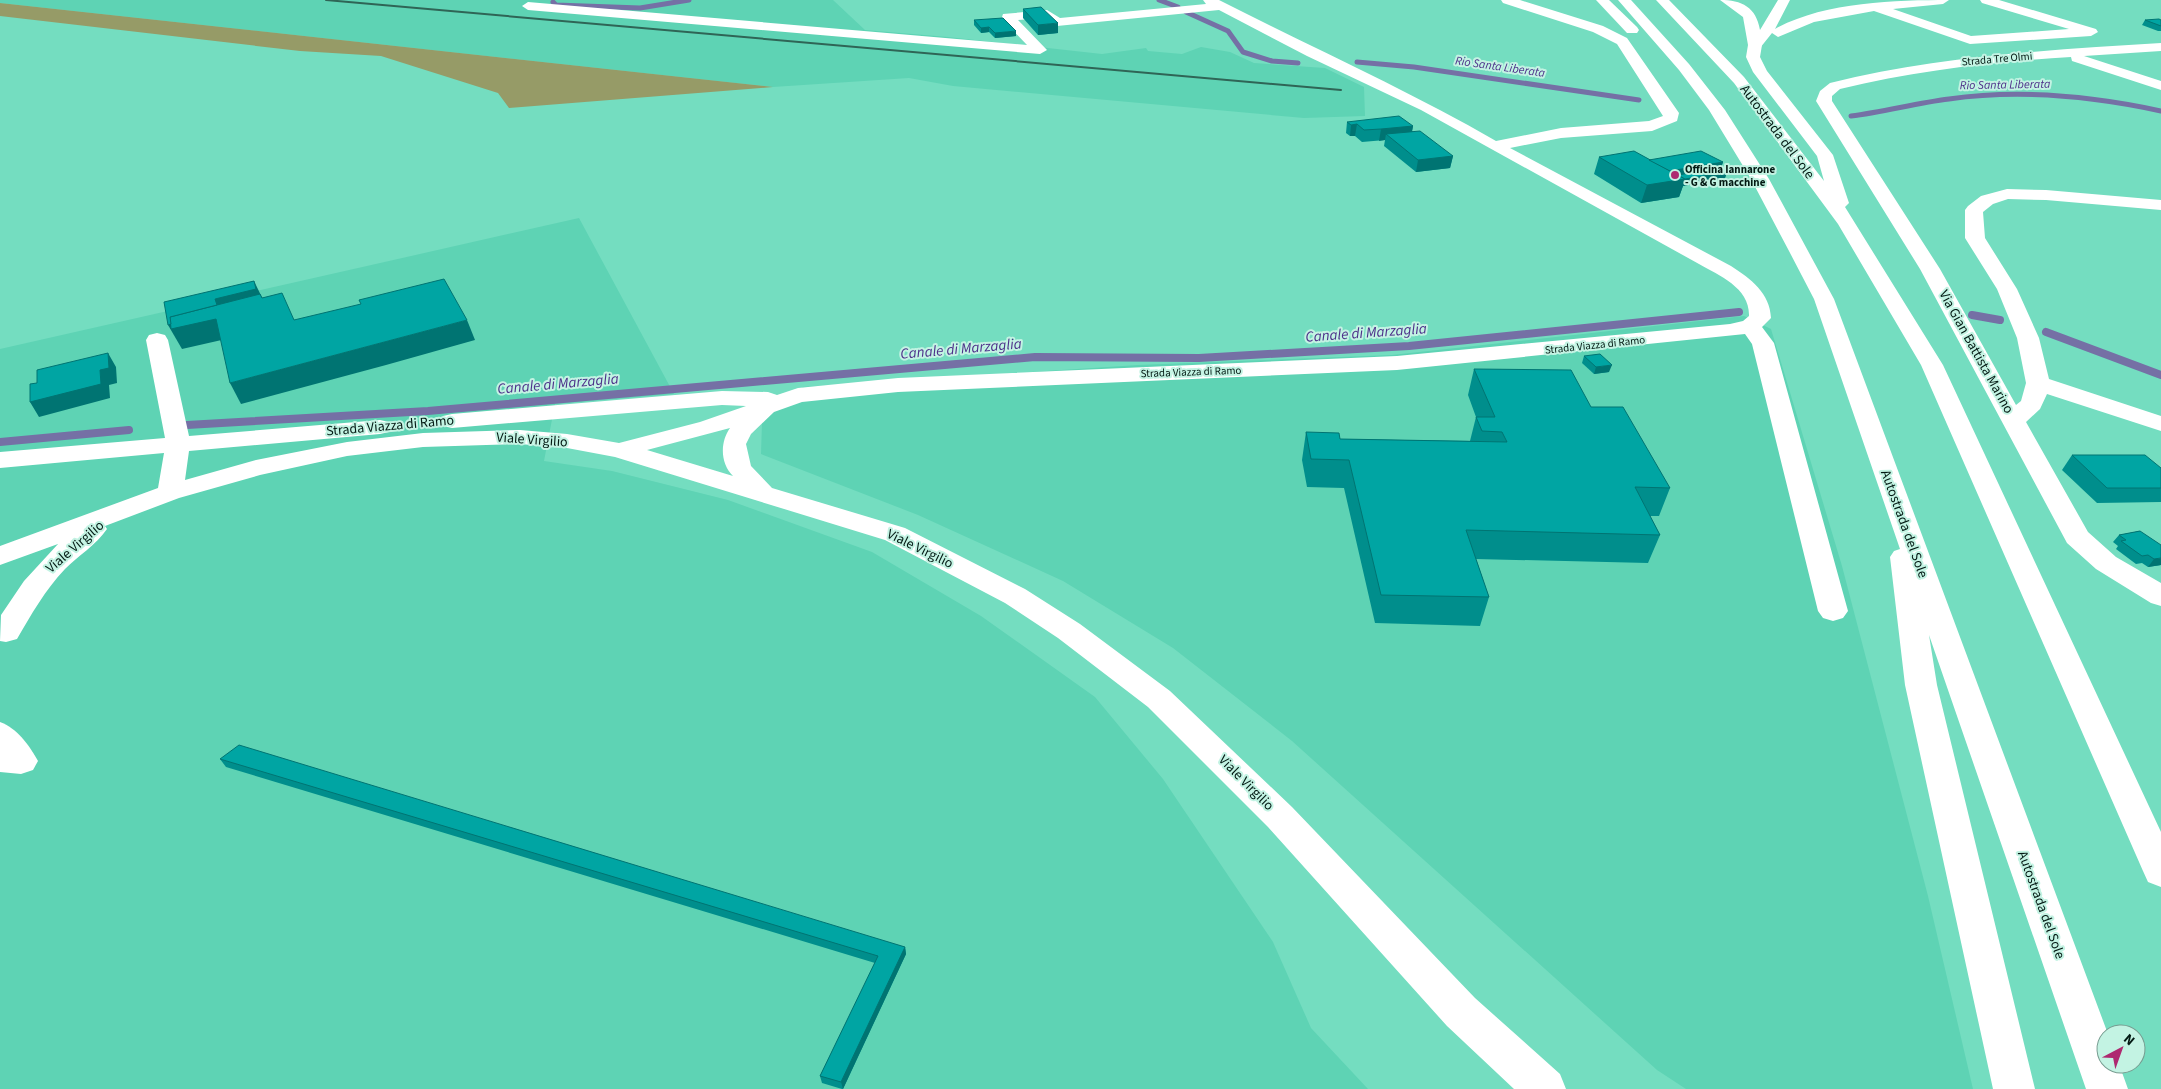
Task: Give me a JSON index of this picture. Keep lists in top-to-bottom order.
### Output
{
  "streets": {
    "main road": [
      "Strada Tre Olmi",
      "Autostrada del Sole",
      "Strada Viazza di Ramo",
      "Via Gian Battista Marino",
      "Viale Virgilio"
    ]
  },
  "crossings": [
    ["Strada Tre Olmi", "Via Gian Battista Marino"],
    ["Strada Viazza di Ramo", "Viale Virgilio"]
  ],
  "water": ["Rio Santa Liberata", "Canale di Marzaglia"],
  "places": ["Officina Iannarone - G & G macchine"],
  "north": "top right"
}
